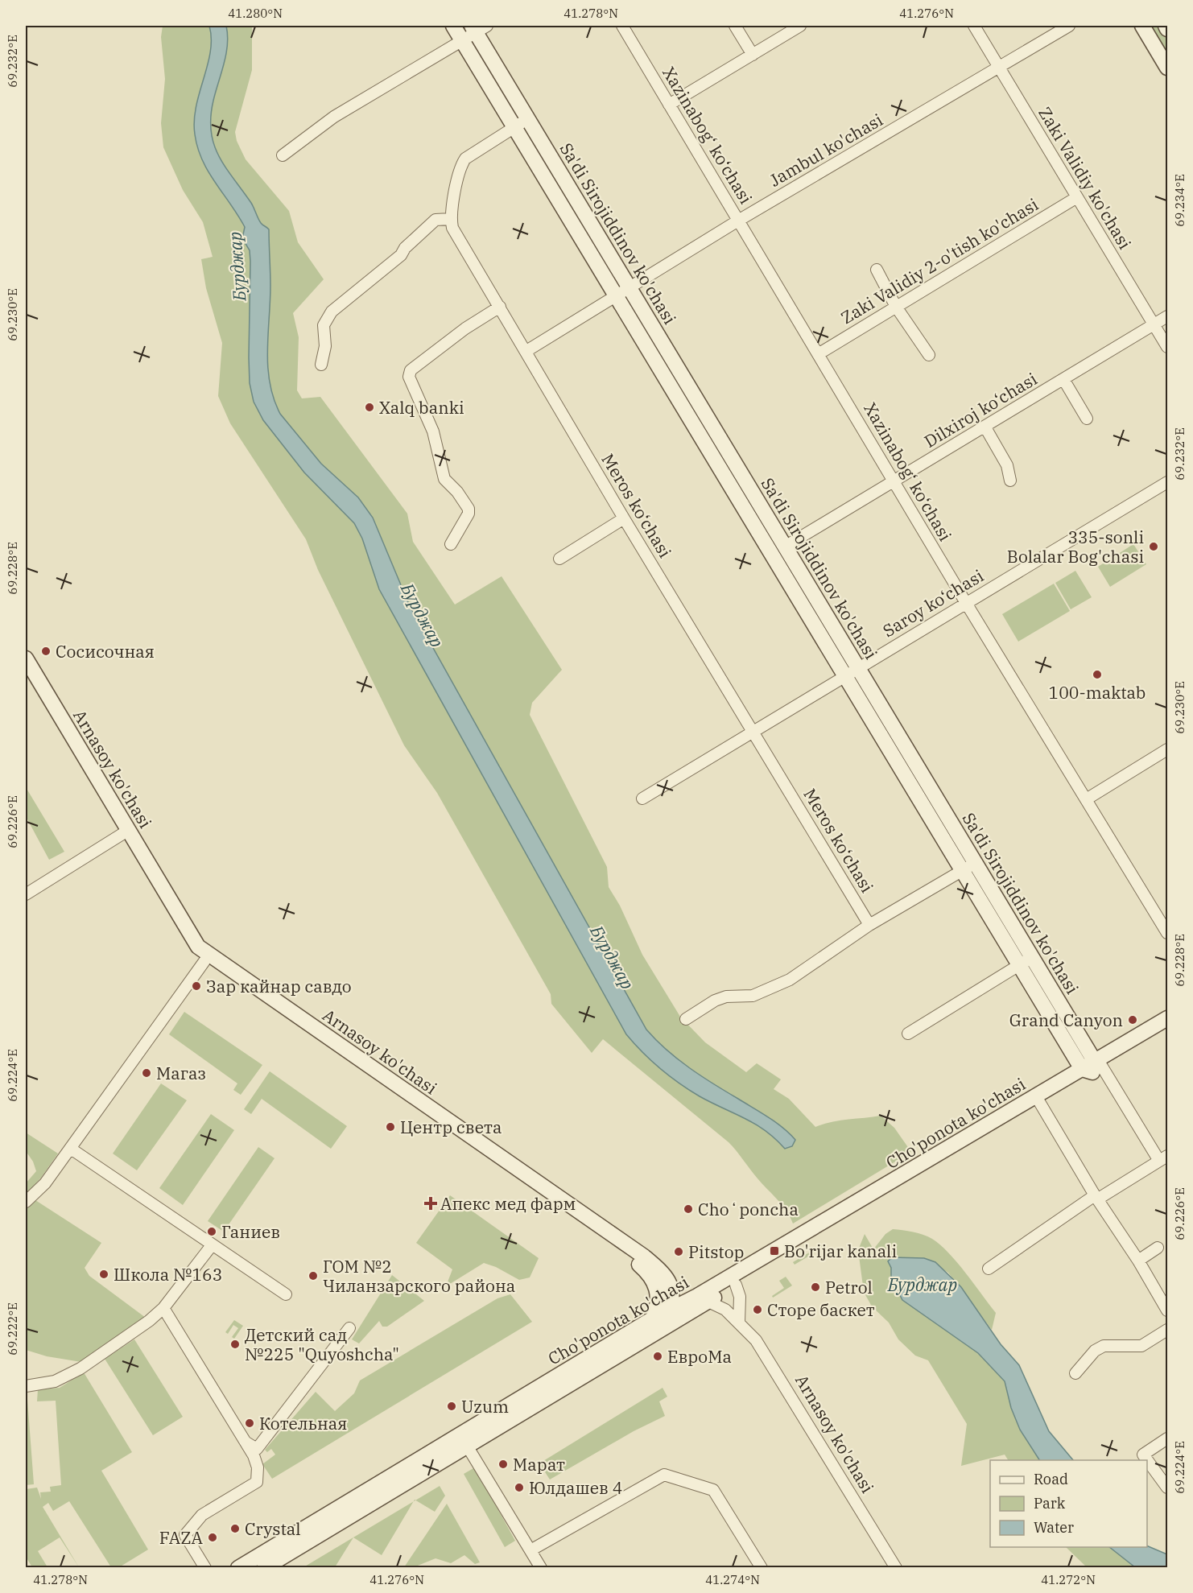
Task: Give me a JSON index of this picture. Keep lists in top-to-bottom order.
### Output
{
  "streets": {
    "main road": ["Sa'di Sirojiddinov ko'chasi", "Arnasoy ko'chasi", "Cho'ponota ko'chasi"],
    "street": [
      "Xazinabog‘ ko‘chasi",
      "Jambul ko'chasi",
      "Zaki Validiy ko'chasi",
      "Zaki Validiy 2-o'tish ko'chasi",
      "Dilxiroj ko‘chasi",
      "Meros ko‘chasi",
      "Saroy ko‘chasi"
    ]
  },
  "crossings": [
    ["Xazinabog‘ ko‘chasi", "Jambul ko'chasi"],
    ["Xazinabog‘ ko‘chasi", "Zaki Validiy 2-o'tish ko'chasi"],
    ["Xazinabog‘ ko‘chasi", "Dilxiroj ko‘chasi"],
    ["Xazinabog‘ ko‘chasi", "Saroy ko‘chasi"],
    ["Jambul ko'chasi", "Zaki Validiy ko'chasi"],
    ["Jambul ko'chasi", "Sa'di Sirojiddinov ko'chasi"],
    ["Jambul ko'chasi", "Meros ko‘chasi"],
    ["Zaki Validiy ko'chasi", "Zaki Validiy 2-o'tish ko'chasi"],
    ["Zaki Validiy ko'chasi", "Dilxiroj ko‘chasi"],
    ["Sa'di Sirojiddinov ko'chasi", "Dilxiroj ko‘chasi"],
    ["Sa'di Sirojiddinov ko'chasi", "Saroy ko‘chasi"],
    ["Sa'di Sirojiddinov ko'chasi", "Cho'ponota ko'chasi"],
    ["Meros ko‘chasi", "Saroy ko‘chasi"],
    ["Arnasoy ko'chasi", "Cho'ponota ko'chasi"]
  ],
  "water": ["Бурджар"],
  "places": {
    "other": [
      "Xalq banki",
      "335-sonli Bolalar Bog'chasi",
      "Сосисочная",
      "100-maktab",
      "Зар кайнар савдо",
      "Grand Canyon",
      "Магаз",
      "Центр света",
      "Choʻponcha",
      "Ганиев",
      "Pitstop",
      "Школа №163",
      "ГОМ №2 Чиланзарского района",
      "Petrol",
      "Сторе баскет",
      "Детский сад №225 \"Quyoshcha\"",
      "ЕвроМа",
      "Uzum",
      "Котельная",
      "Марат",
      "Юлдашев 4",
      "Crystal",
      "FAZA"
    ],
    "health": ["Апекс мед фарм"],
    "transit": ["Bo'rijar kanali"]
  },
  "legend": ["Road", "Park", "Water"],
  "coordinates": [
    "41.280°N",
    "41.278°N",
    "41.276°N",
    "69.232°E",
    "69.234°E",
    "69.230°E",
    "69.228°E",
    "69.226°E",
    "69.224°E",
    "69.222°E",
    "41.274°N",
    "41.272°N"
  ]
}
